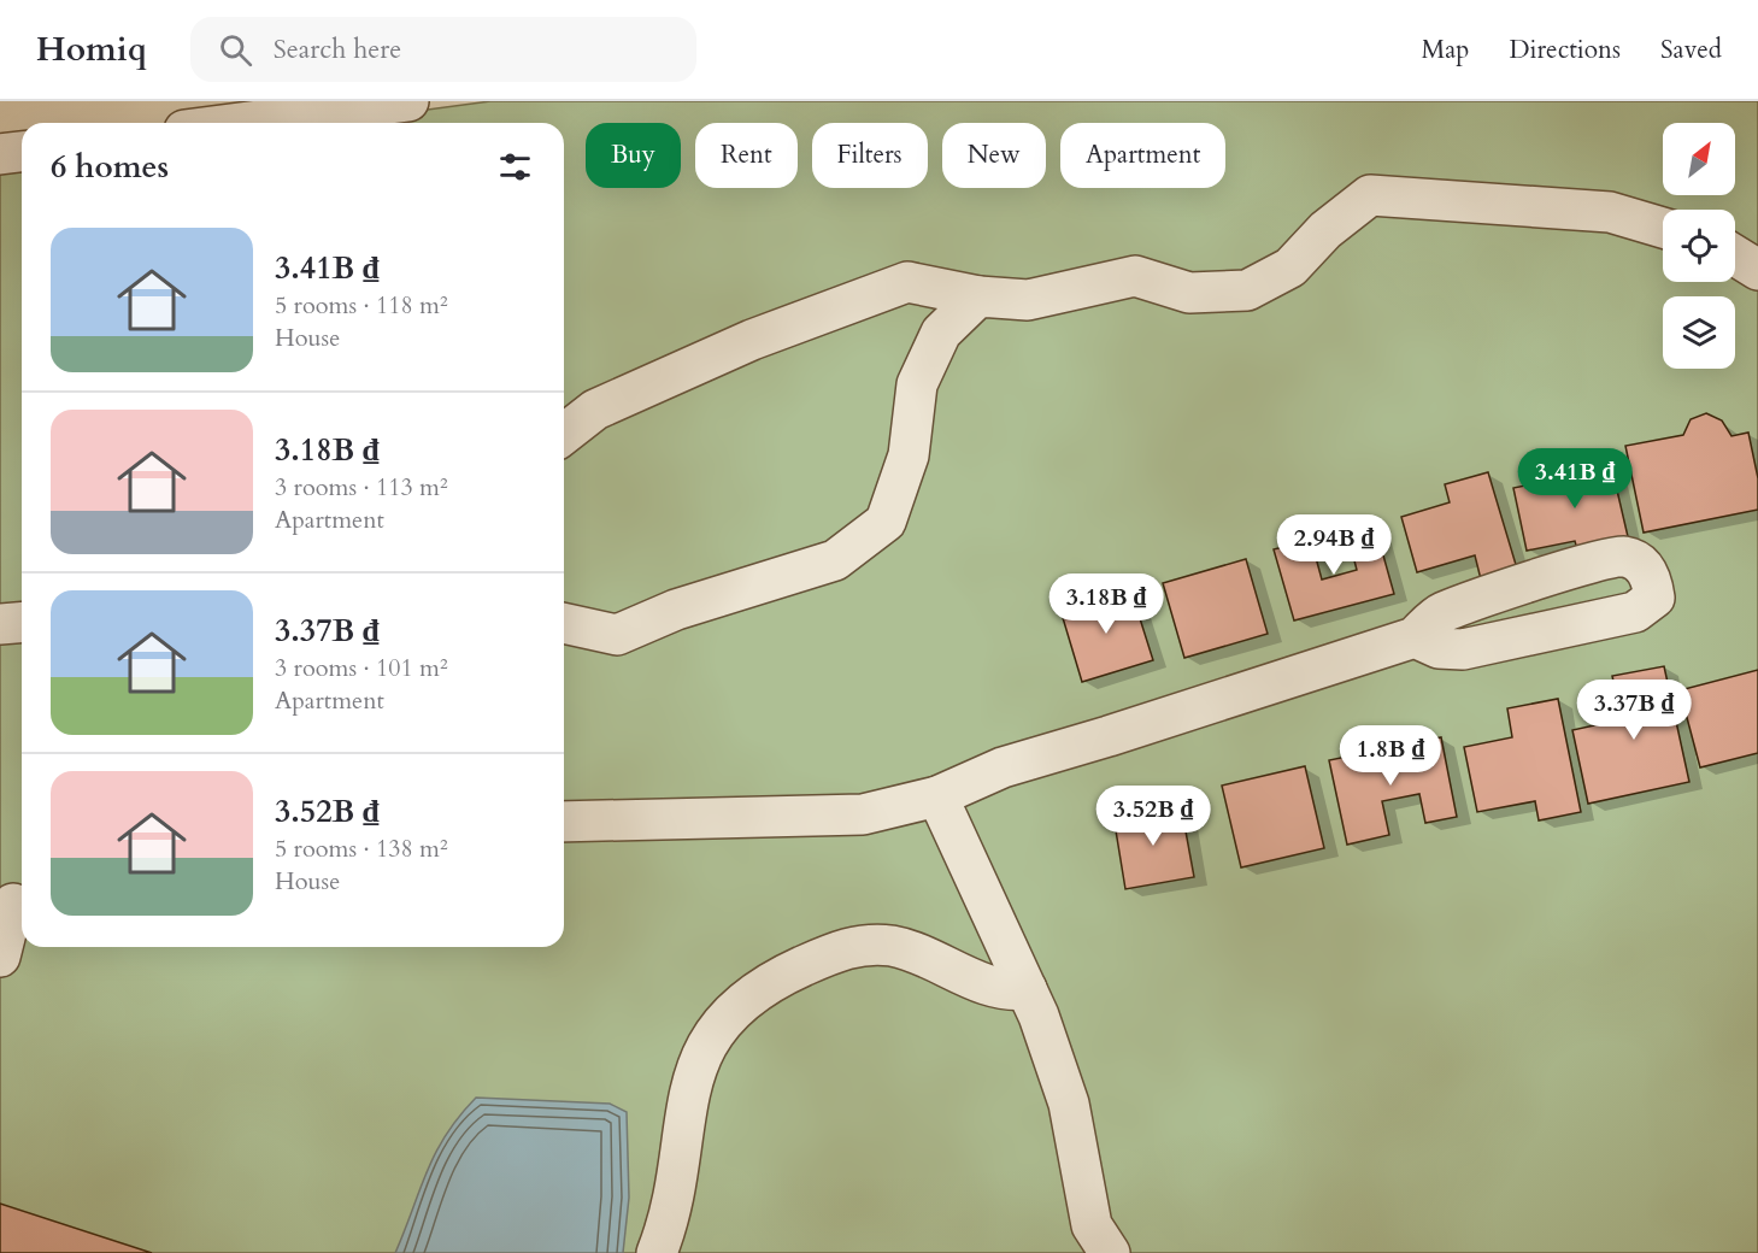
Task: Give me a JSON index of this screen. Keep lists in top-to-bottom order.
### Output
{
  "north": "top right",
  "page": {
    "header": "Homiq",
    "search": "Search here",
    "nav": ["Map", "Directions", "Saved"],
    "chip": [
      "Buy",
      "Rent",
      "Filters",
      "New",
      "Apartment"
    ],
    "heading": "6 homes",
    "list": [
      {
        "name": "3.41B ₫",
        "note": "5 rooms · 118 m² · House"
      },
      {
        "name": "3.18B ₫",
        "note": "3 rooms · 113 m² · Apartment"
      },
      {
        "name": "3.37B ₫",
        "note": "3 rooms · 101 m² · Apartment"
      },
      {
        "name": "3.52B ₫",
        "note": "5 rooms · 138 m² · House"
      }
    ],
    "price": [
      "3.41B ₫",
      "2.94B ₫",
      "3.18B ₫",
      "3.37B ₫",
      "1.8B ₫",
      "3.52B ₫"
    ]
  }
}
